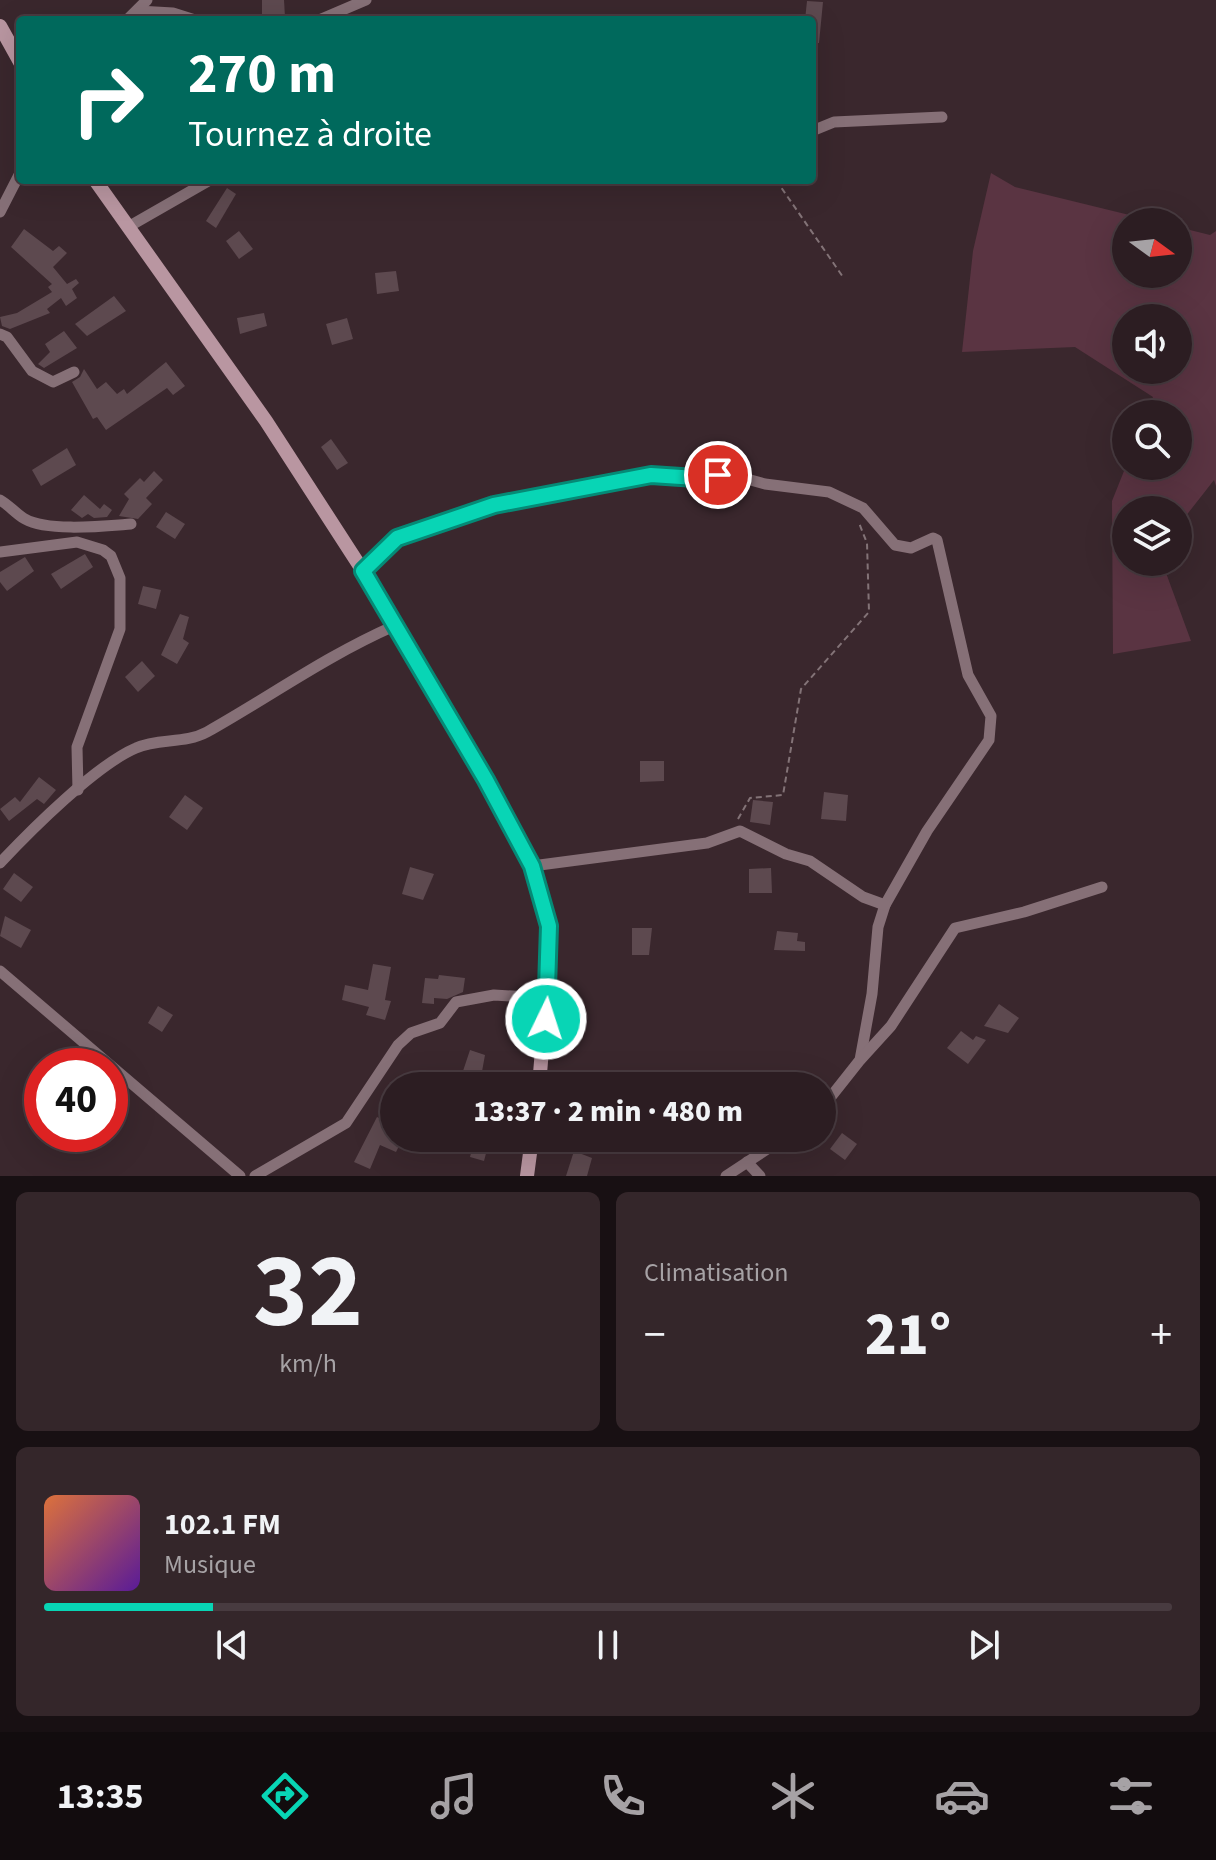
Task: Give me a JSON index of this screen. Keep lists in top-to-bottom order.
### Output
{
  "north": "right",
  "page": {
    "turn": ["270 m", "Tournez à droite"],
    "limit": "40",
    "trip": "13:37 · 2 min · 480 m",
    "tile": [
      ["32", "km/h"],
      "Climatisation"
    ],
    "heat": ["−", "21°", "+"],
    "song": ["102.1 FM", "Musique"],
    "tabs": "13:35"
  }
}
